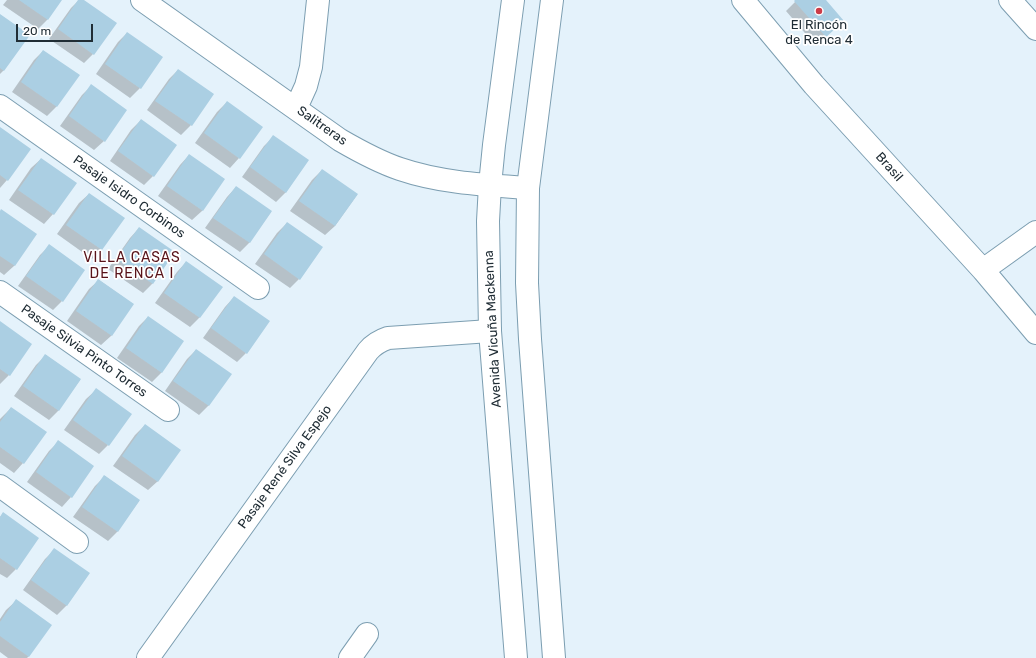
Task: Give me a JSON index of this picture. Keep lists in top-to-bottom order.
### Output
{
  "streets": {
    "street": [
      "Salitreras",
      "Brasil",
      "Pasaje Isidro Corbinos",
      "Avenida Vicuña Mackenna",
      "Pasaje Silvia Pinto Torres",
      "Pasaje René Silva Espejo"
    ]
  },
  "crossings": [
    ["Salitreras", "Avenida Vicuña Mackenna"],
    ["Avenida Vicuña Mackenna", "Pasaje René Silva Espejo"]
  ],
  "districts": ["VILLA CASAS DE RENCA I"],
  "places": ["El Rincón de Renca 4"],
  "scale_bar": "20 m"
}
